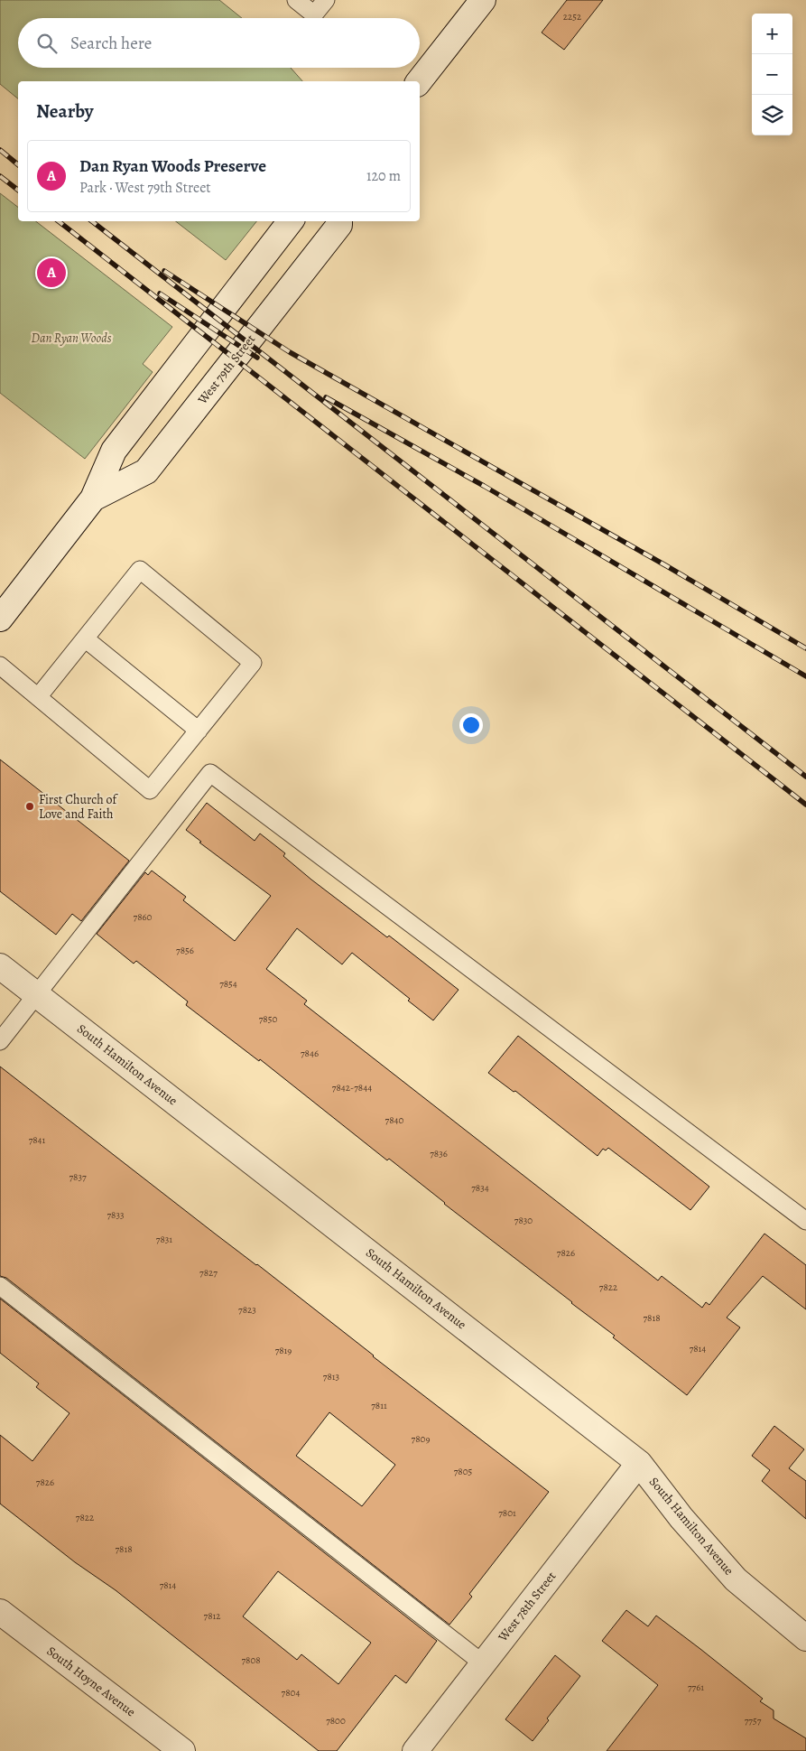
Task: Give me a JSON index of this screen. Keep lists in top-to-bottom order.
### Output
{
  "streets": {
    "street": [
      "West 79th Street",
      "South Hamilton Avenue",
      "West 78th Street",
      "South Hoyne Avenue"
    ]
  },
  "crossings": [
    ["South Hamilton Avenue", "West 78th Street"]
  ],
  "parks": ["Dan Ryan Woods"],
  "places": ["First Church of Love and Faith"],
  "house_numbers": [
    "2252",
    "7860",
    "7856",
    "7854",
    "7850",
    "7846",
    "7842-7844",
    "7840",
    "7841",
    "7836",
    "7837",
    "7834",
    "7833",
    "7830",
    "7831",
    "7826",
    "7827",
    "7822",
    "7823",
    "7818",
    "7814",
    "7819",
    "7813",
    "7811",
    "7809",
    "7805",
    "7826",
    "7801",
    "7822",
    "7818",
    "7814",
    "7812",
    "7808",
    "7761",
    "7804",
    "7800",
    "7757"
  ],
  "page": {
    "map_buttons": ["+", "−"],
    "search": "Search here",
    "heading": "Nearby",
    "list": [
      {
        "mark": "A",
        "name": "Dan Ryan Woods Preserve",
        "note": "Park · West 79th Street",
        "value": "120 m"
      }
    ],
    "pins": "A"
  }
}
